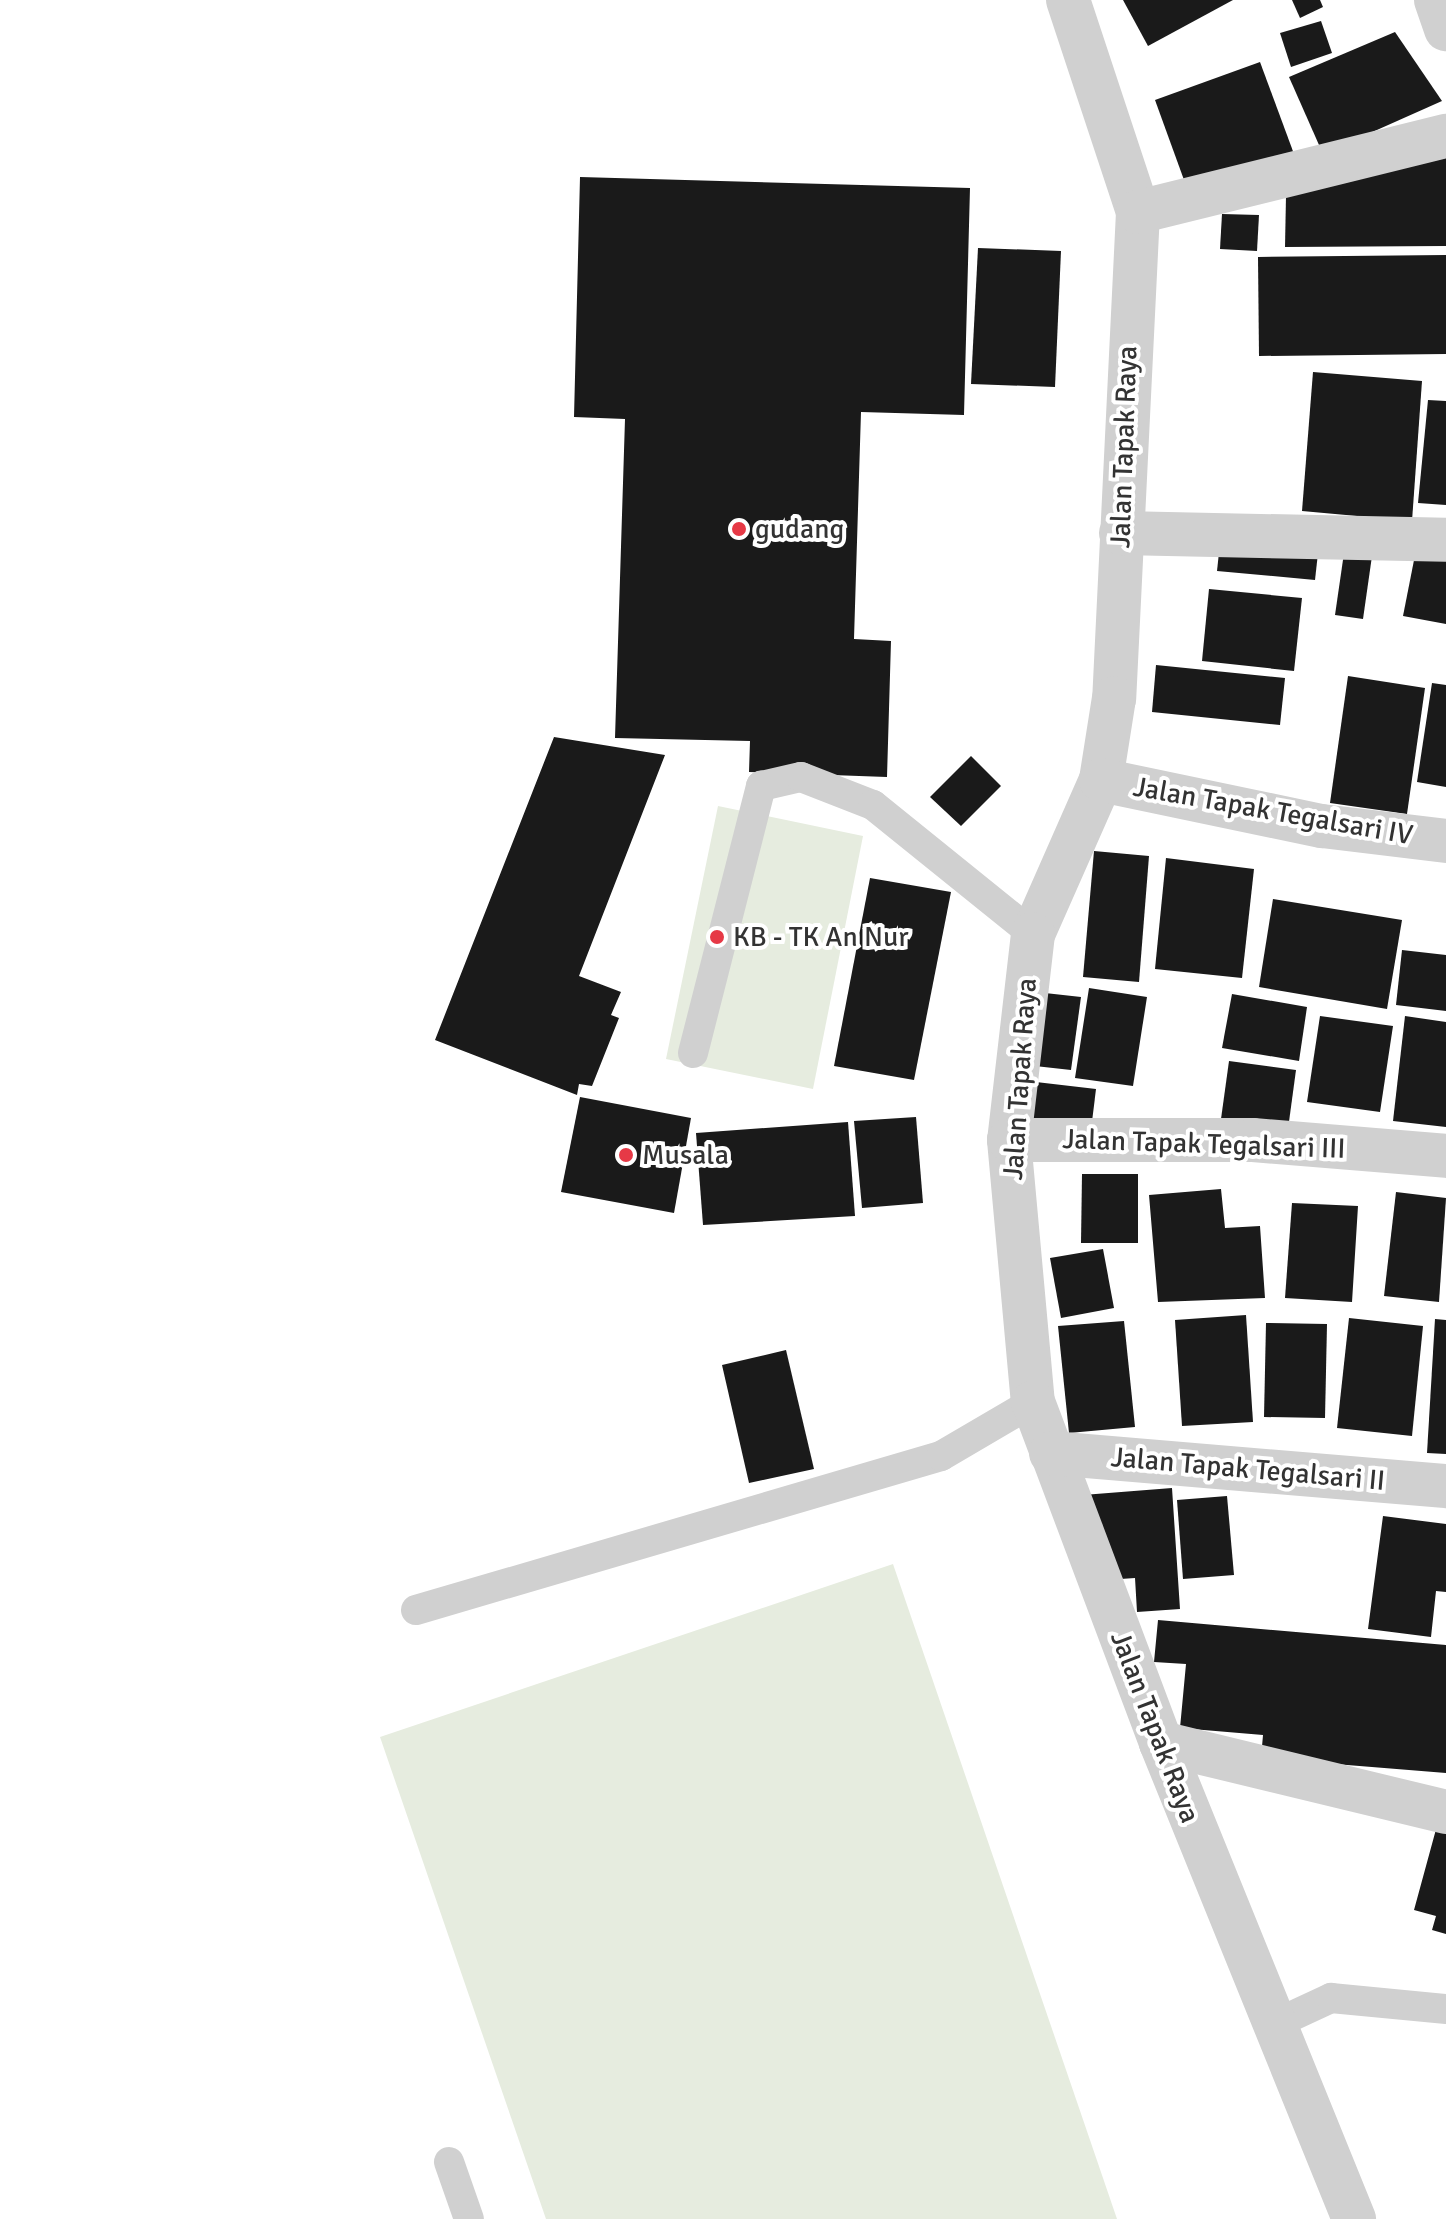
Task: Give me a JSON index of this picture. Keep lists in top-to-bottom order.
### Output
{
  "streets": {
    "street": [
      "Jalan Tapak Raya",
      "Jalan Tapak Tegalsari IV",
      "Jalan Tapak Tegalsari III",
      "Jalan Tapak Tegalsari II"
    ]
  },
  "crossings": [
    ["Jalan Tapak Raya", "Jalan Tapak Tegalsari IV"],
    ["Jalan Tapak Raya", "Jalan Tapak Tegalsari III"],
    ["Jalan Tapak Raya", "Jalan Tapak Tegalsari II"]
  ],
  "places": ["gudang", "KB - TK An Nur", "Musala"]
}
